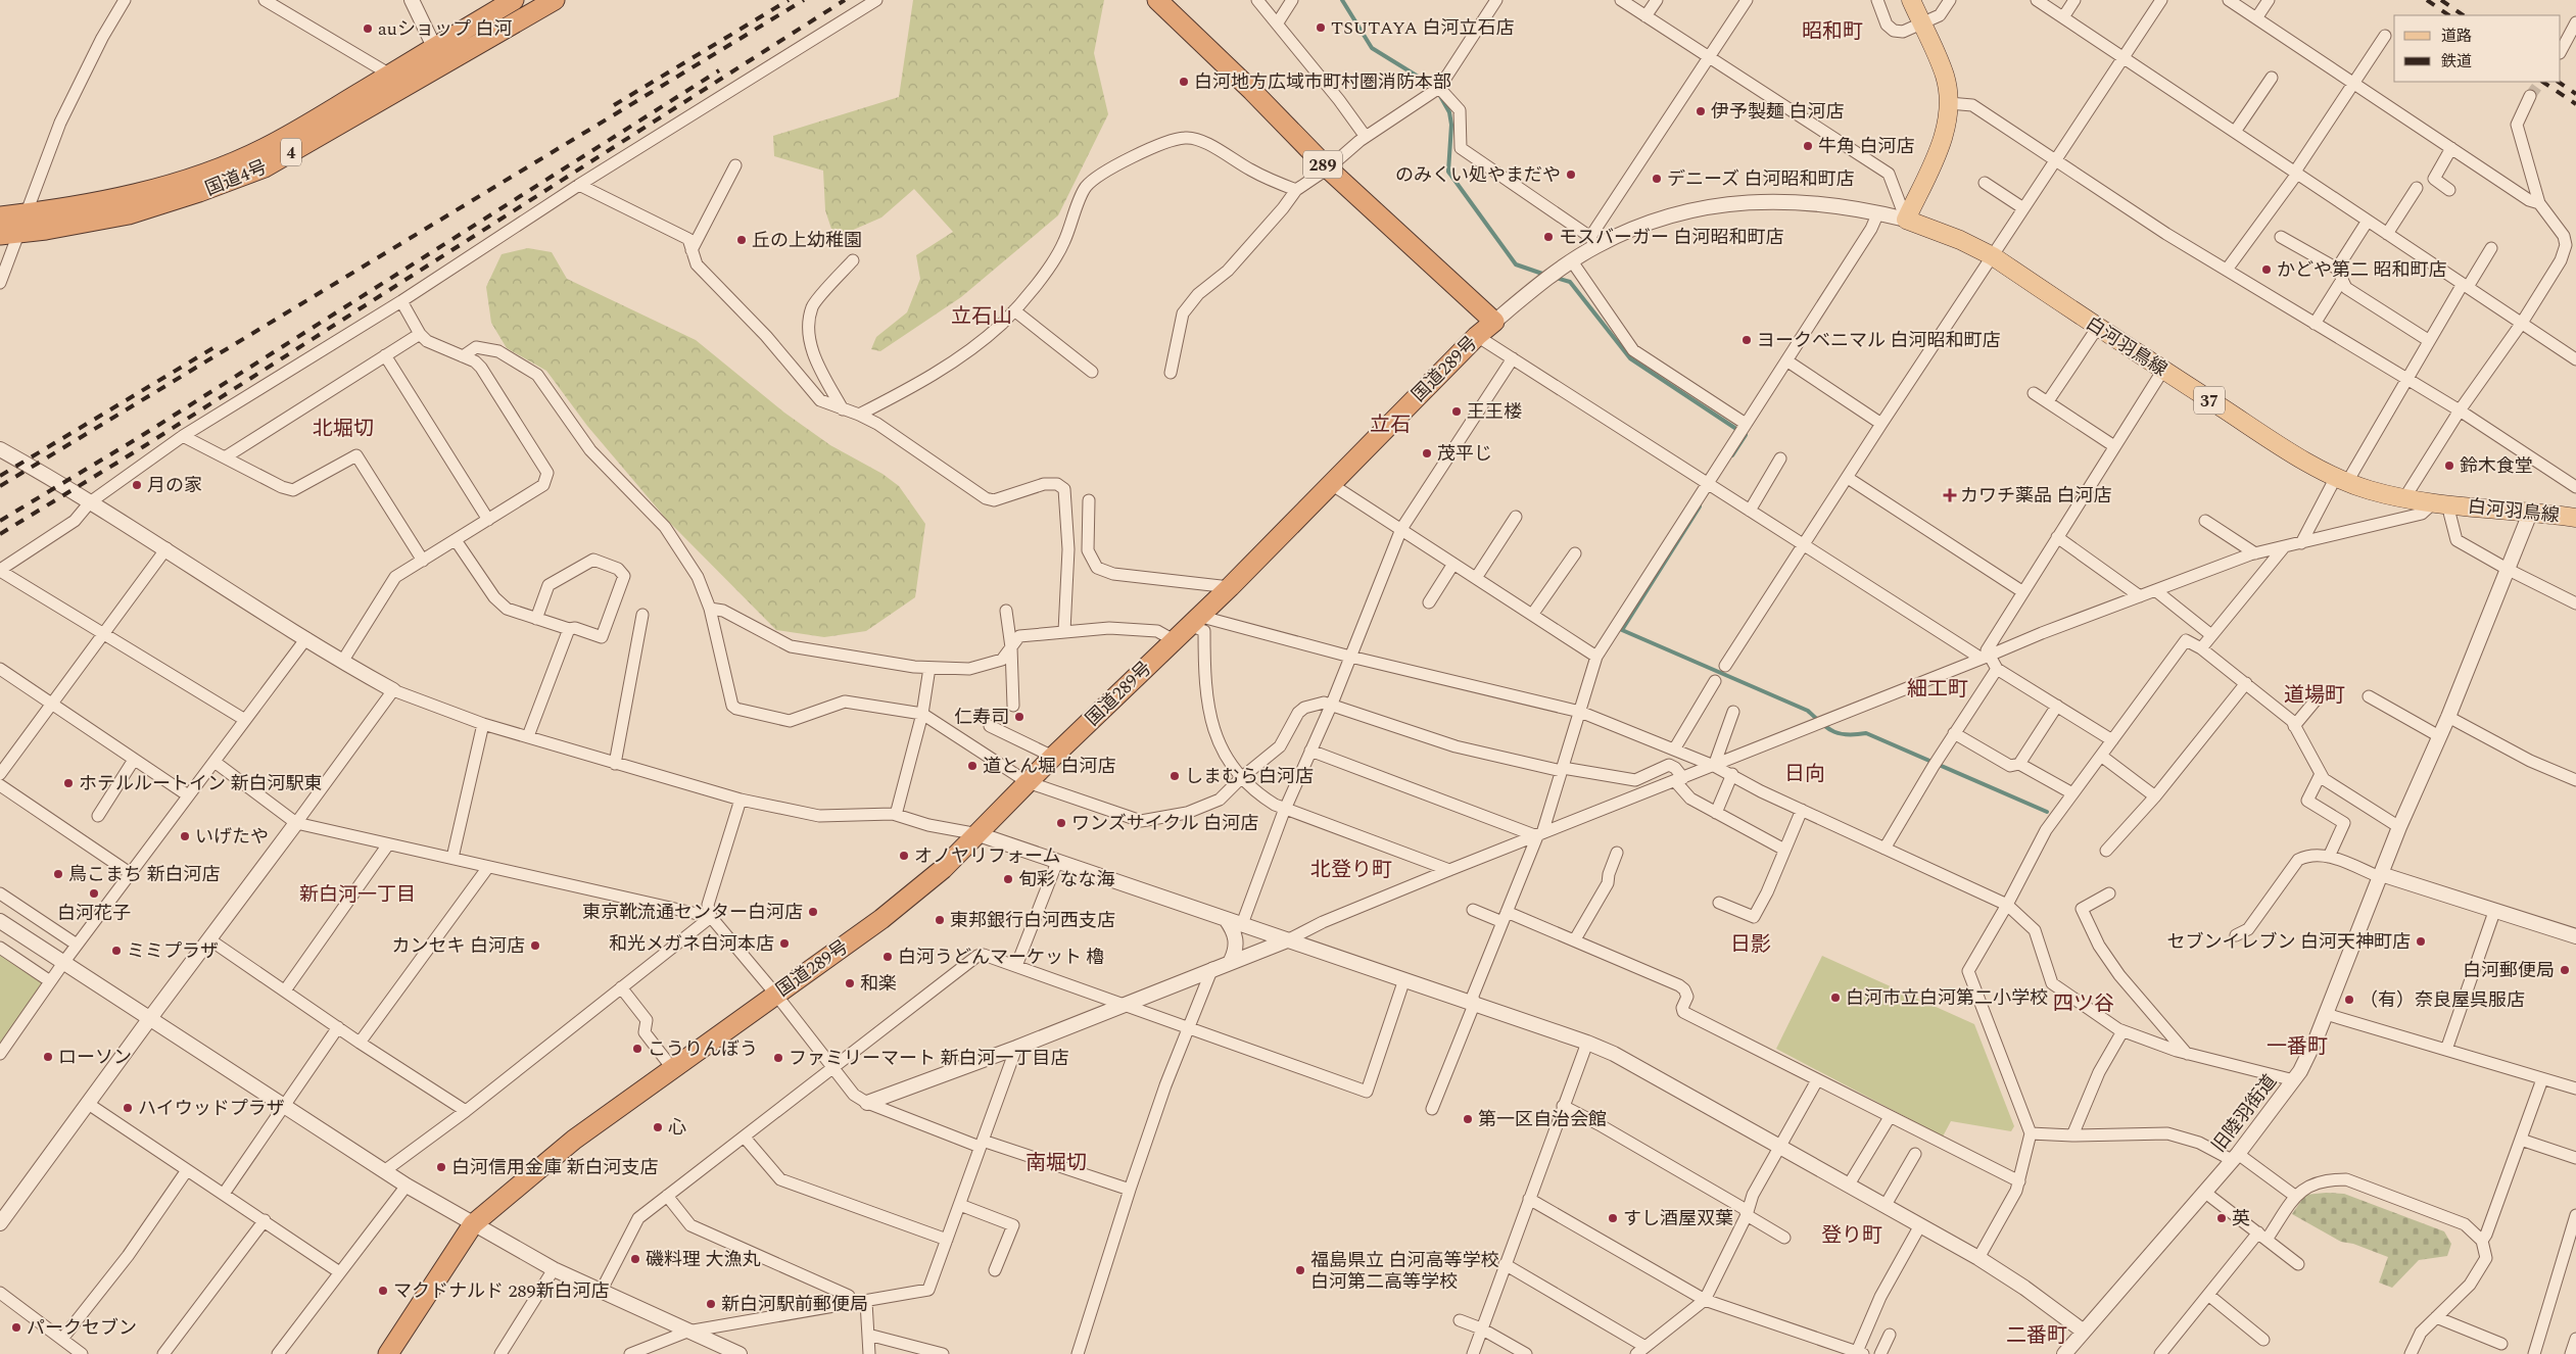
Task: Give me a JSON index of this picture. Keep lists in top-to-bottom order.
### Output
{
  "streets": {
    "highway": [
      "4",
      "289",
      "国道4号",
      "国道289号"
    ],
    "main road": ["白河羽鳥線", "37"],
    "street": ["旧陸羽街道"]
  },
  "crossings": [
    ["白河羽鳥線", "旧陸羽街道"]
  ],
  "districts": [
    "昭和町",
    "立石山",
    "立石",
    "北堀切",
    "細工町",
    "道場町",
    "日向",
    "北登り町",
    "新白河一丁目",
    "日影",
    "四ツ谷",
    "一番町",
    "南堀切",
    "登り町",
    "二番町"
  ],
  "places": {
    "other": [
      "TSUTAYA 白河立石店",
      "auショップ 白河",
      "白河地方広域市町村圏消防本部",
      "伊予製麺 白河店",
      "牛角 白河店",
      "のみくい処やまだや",
      "デニーズ 白河昭和町店",
      "モスバーガー 白河昭和町店",
      "丘の上幼稚園",
      "かどや第二 昭和町店",
      "ヨークベニマル 白河昭和町店",
      "王王楼",
      "茂平じ",
      "鈴木食堂",
      "月の家",
      "仁寿司",
      "道とん堀 白河店",
      "しまむら白河店",
      "ホテルルートイン 新白河駅東",
      "ワンズサイクル 白河店",
      "いげたや",
      "オノヤリフォーム",
      "鳥こまち 新白河店",
      "旬彩 なな海",
      "白河花子",
      "東京靴流通センター白河店",
      "東邦銀行白河西支店",
      "セブンイレブン 白河天神町店",
      "和光メガネ白河本店",
      "カンセキ 白河店",
      "ミミプラザ",
      "白河うどんマーケット 櫓",
      "白河郵便局",
      "和楽",
      "白河市立白河第二小学校",
      "（有）奈良屋呉服店",
      "こうりんぼう",
      "ローソン",
      "ファミリーマート 新白河一丁目店",
      "ハイウッドプラザ",
      "第一区自治会館",
      "心",
      "白河信用金庫 新白河支店",
      "すし酒屋双葉",
      "英",
      "磯料理 大漁丸",
      "福島県立 白河高等学校 白河第二高等学校",
      "マクドナルド 289新白河店",
      "新白河駅前郵便局",
      "パークセブン"
    ],
    "health": ["カワチ薬品 白河店"]
  },
  "legend": ["道路", "鉄道"]
}
